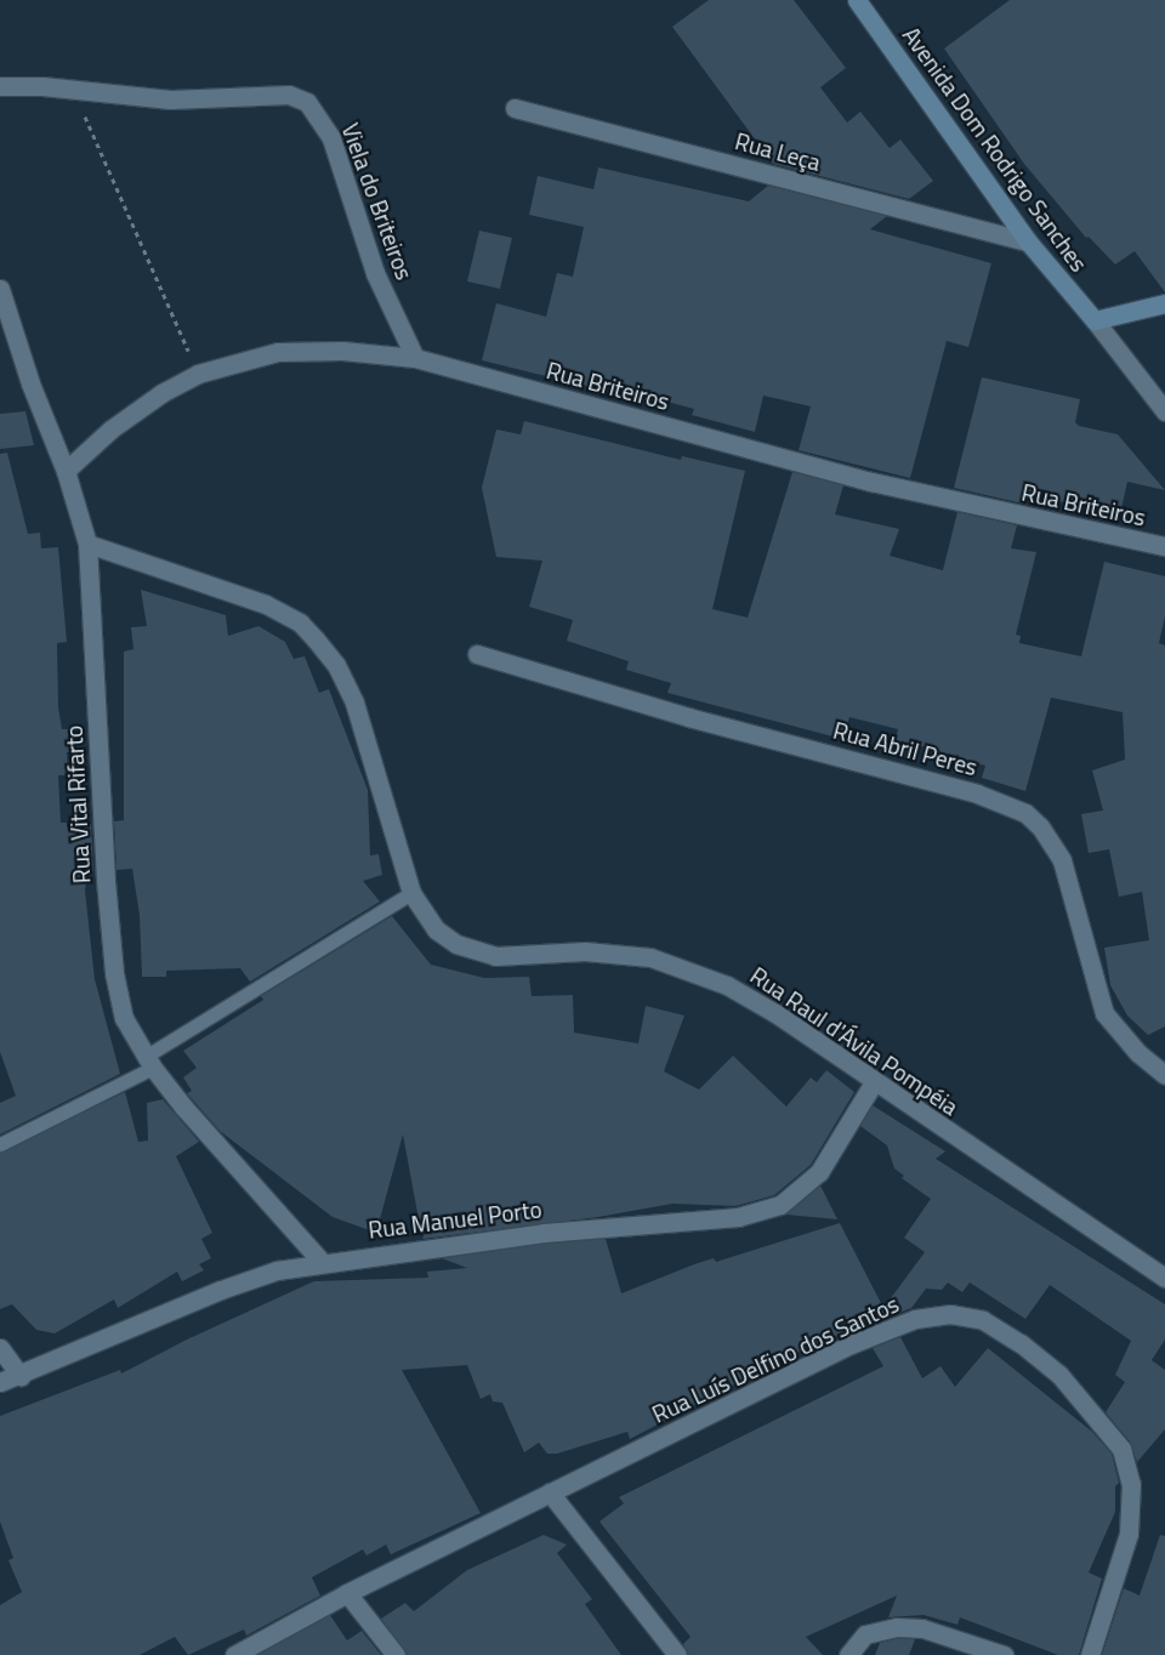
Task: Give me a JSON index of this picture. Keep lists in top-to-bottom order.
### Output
{
  "streets": {
    "street": [
      "Avenida Dom Rodrigo Sanches",
      "Rua Leça",
      "Viela do Briteiros",
      "Rua Briteiros",
      "Rua Abril Peres",
      "Rua Vital Rifarto",
      "Rua Raul d'Ávila Pompéia",
      "Rua Manuel Porto",
      "Rua Luís Delfino dos Santos"
    ]
  },
  "crossings": [
    ["Avenida Dom Rodrigo Sanches", "Rua Leça"],
    ["Viela do Briteiros", "Rua Briteiros"],
    ["Rua Briteiros", "Rua Vital Rifarto"],
    ["Rua Vital Rifarto", "Rua Raul d'Ávila Pompéia"],
    ["Rua Vital Rifarto", "Rua Manuel Porto"],
    ["Rua Raul d'Ávila Pompéia", "Rua Manuel Porto"]
  ]
}
